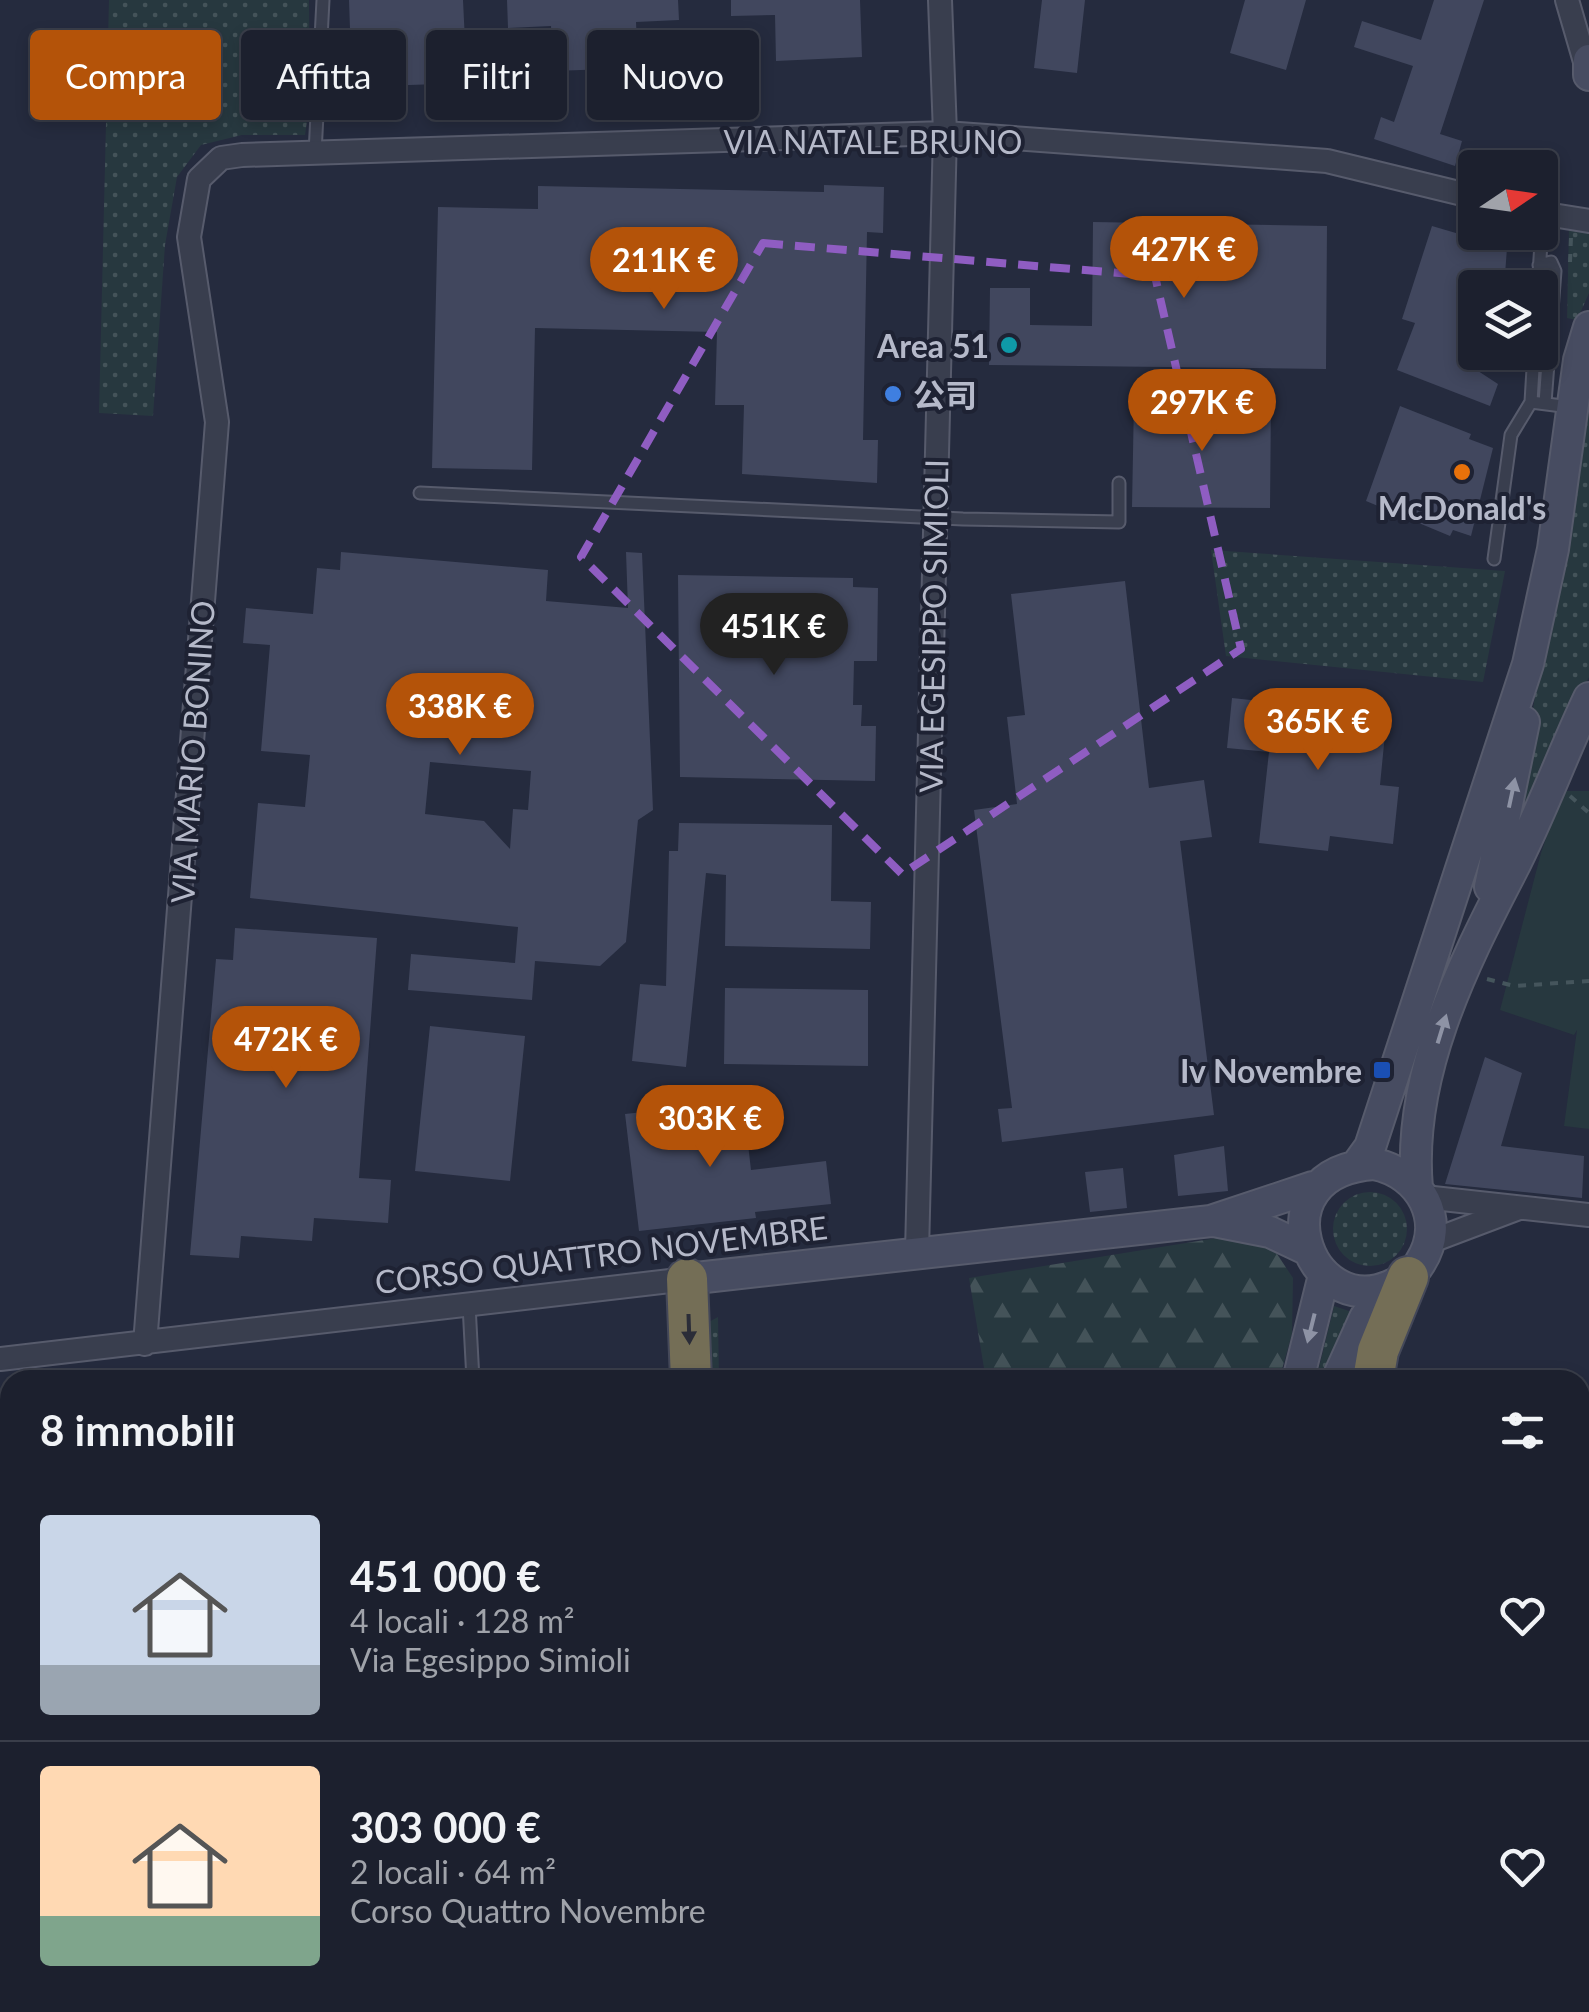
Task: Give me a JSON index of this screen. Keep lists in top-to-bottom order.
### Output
{
  "streets": {
    "main road": ["CORSO QUATTRO NOVEMBRE"],
    "street": ["VIA NATALE BRUNO", "VIA EGESIPPO SIMIOLI", "VIA MARIO BONINO"]
  },
  "crossings": [
    ["VIA NATALE BRUNO", "VIA EGESIPPO SIMIOLI"],
    ["VIA NATALE BRUNO", "VIA MARIO BONINO"],
    ["VIA EGESIPPO SIMIOLI", "CORSO QUATTRO NOVEMBRE"],
    ["VIA MARIO BONINO", "CORSO QUATTRO NOVEMBRE"]
  ],
  "places": {
    "other": ["Area 51", "公司", "McDonald's"],
    "transit": ["Iv Novembre"]
  },
  "north": "right",
  "page": {
    "chip": [
      "Compra",
      "Affitta",
      "Filtri",
      "Nuovo"
    ],
    "price": [
      "427K €",
      "211K €",
      "297K €",
      "451K €",
      "338K €",
      "365K €",
      "472K €",
      "303K €"
    ],
    "heading": "8 immobili",
    "list": [
      {
        "name": "451 000 €",
        "note": "4 locali · 128 m² · Via Egesippo Simioli"
      },
      {
        "name": "303 000 €",
        "note": "2 locali · 64 m² · Corso Quattro Novembre"
      }
    ]
  }
}
